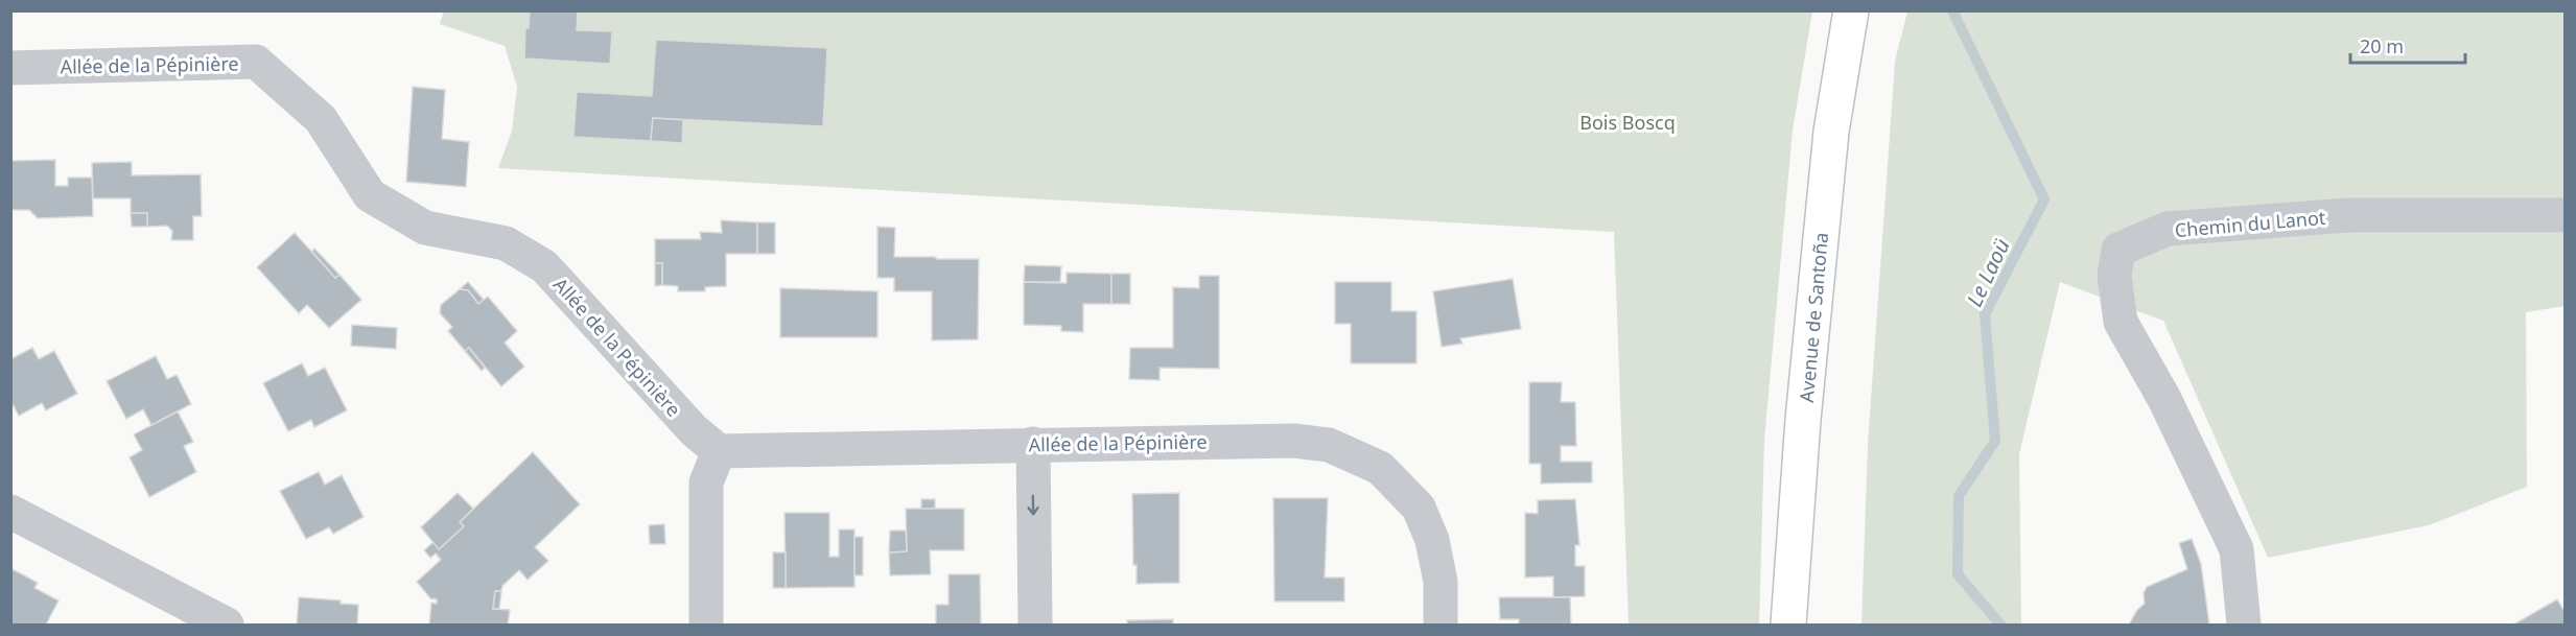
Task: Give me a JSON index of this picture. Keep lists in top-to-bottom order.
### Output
{
  "streets": {
    "main road": ["Avenue de Santoña"],
    "street": ["Allée de la Pépinière", "Chemin du Lanot"]
  },
  "water": ["Le Laoü"],
  "parks": ["Bois Boscq"],
  "scale_bar": "20 m"
}
